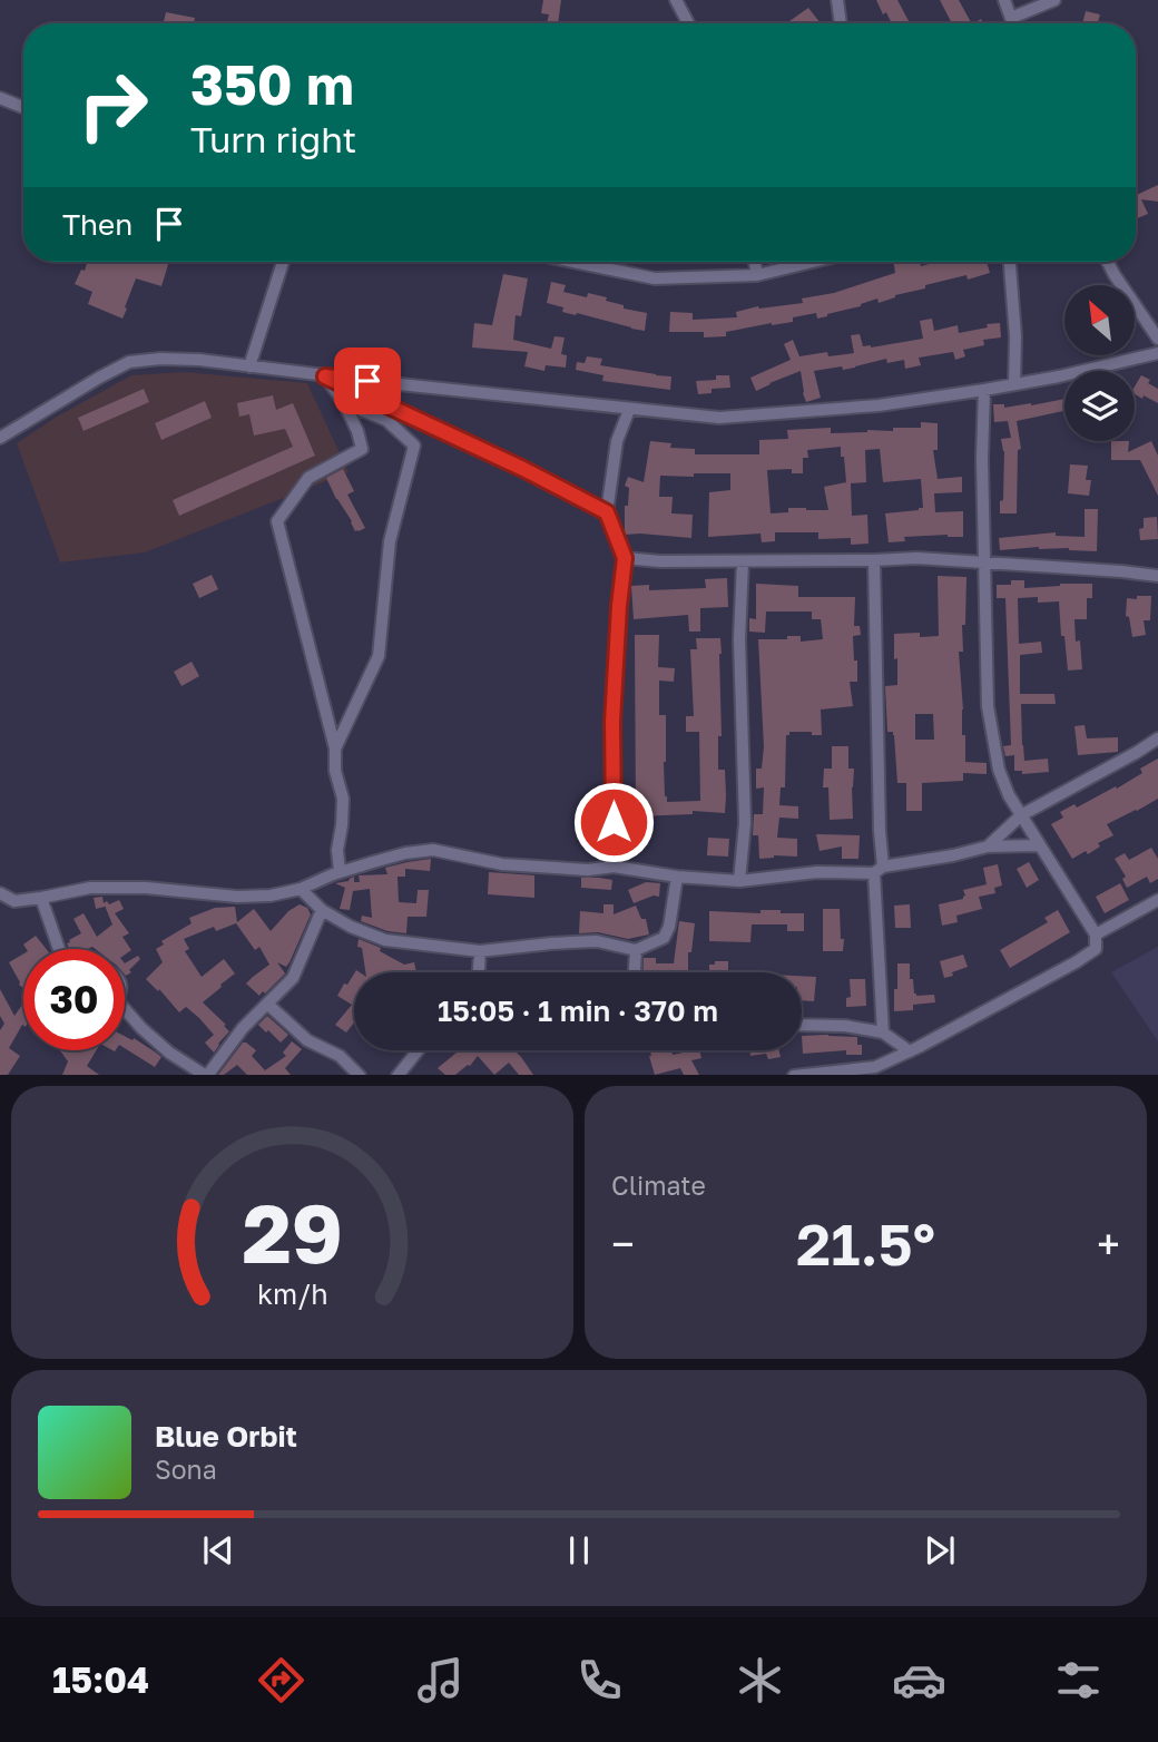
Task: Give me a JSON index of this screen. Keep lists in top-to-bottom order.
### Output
{
  "north": "top left",
  "page": {
    "turn": ["350 m", "Turn right"],
    "then": "Then",
    "limit": "30",
    "trip": "15:05 · 1 min · 370 m",
    "tile": "Climate",
    "heat": ["−", "21.5°", "+"],
    "song": ["Blue Orbit", "Sona"],
    "tabs": "15:04",
    "gauge": ["29", "km/h"]
  }
}
